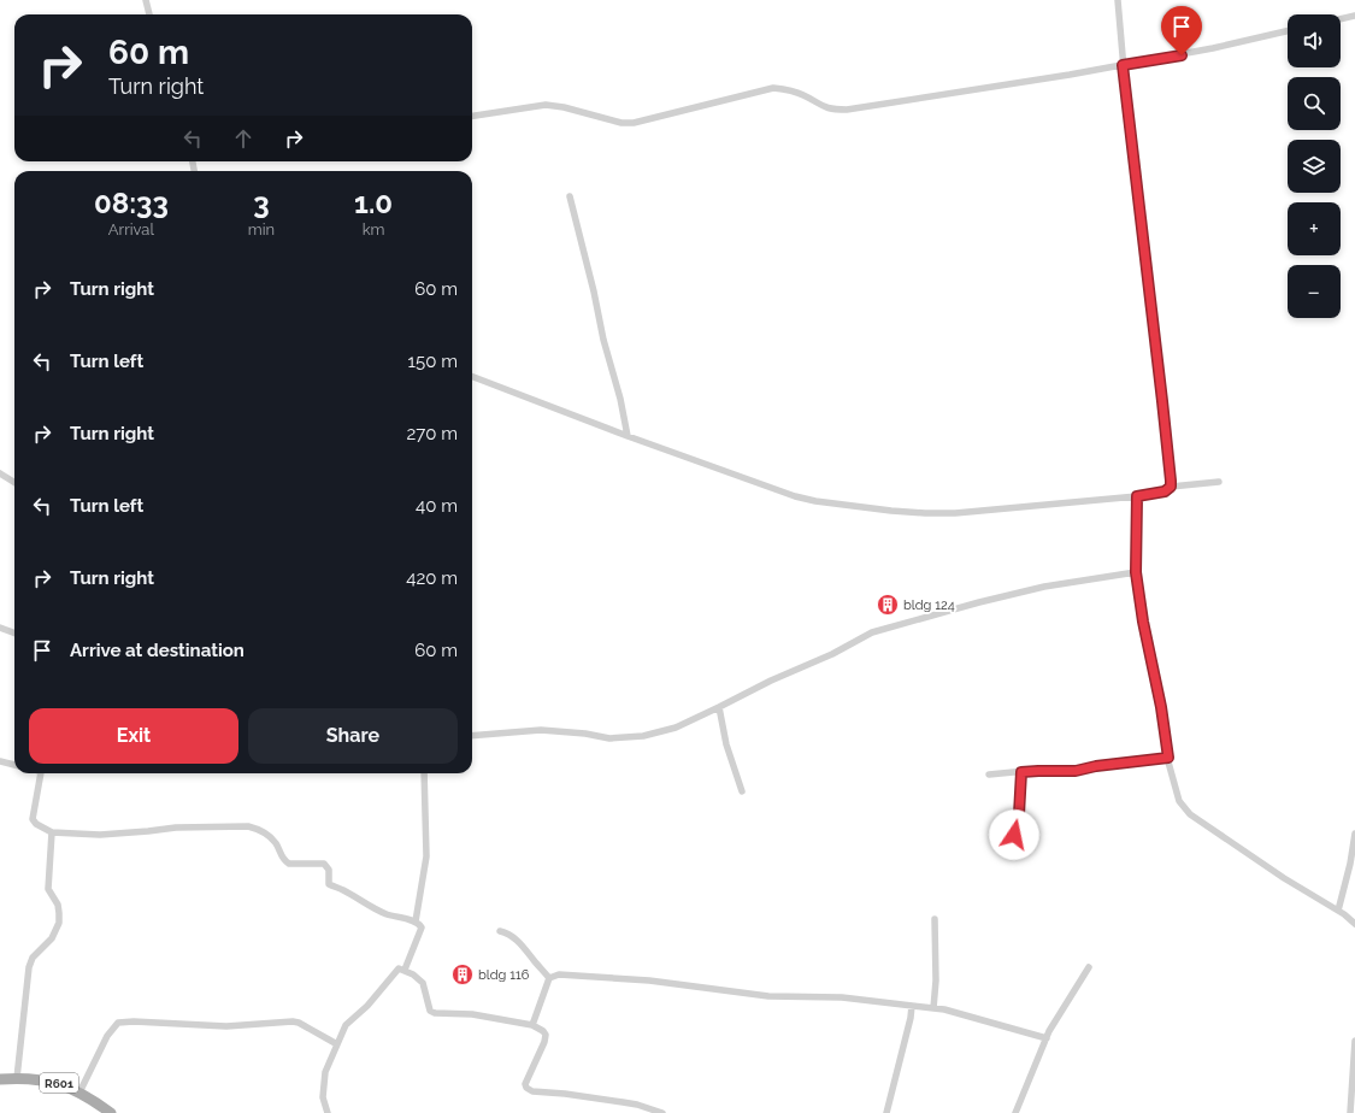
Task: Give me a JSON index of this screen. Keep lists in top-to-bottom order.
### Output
{
  "streets": {
    "main road": ["R601"]
  },
  "places": {
    "building": ["bldg 124", "bldg 116"]
  },
  "page": {
    "map_buttons": ["+", "−"],
    "turn": ["60 m", "Turn right"],
    "eta": [
      "08:33",
      "Arrival",
      "3",
      "min",
      "1.0",
      "km"
    ],
    "list": [
      {
        "name": "Turn right",
        "value": "60 m"
      },
      {
        "name": "Turn left",
        "value": "150 m"
      },
      {
        "name": "Turn right",
        "value": "270 m"
      },
      {
        "name": "Turn left",
        "value": "40 m"
      },
      {
        "name": "Turn right",
        "value": "420 m"
      },
      {
        "name": "Arrive at destination",
        "value": "60 m"
      }
    ],
    "buttons": ["Exit", "Share"]
  }
}
